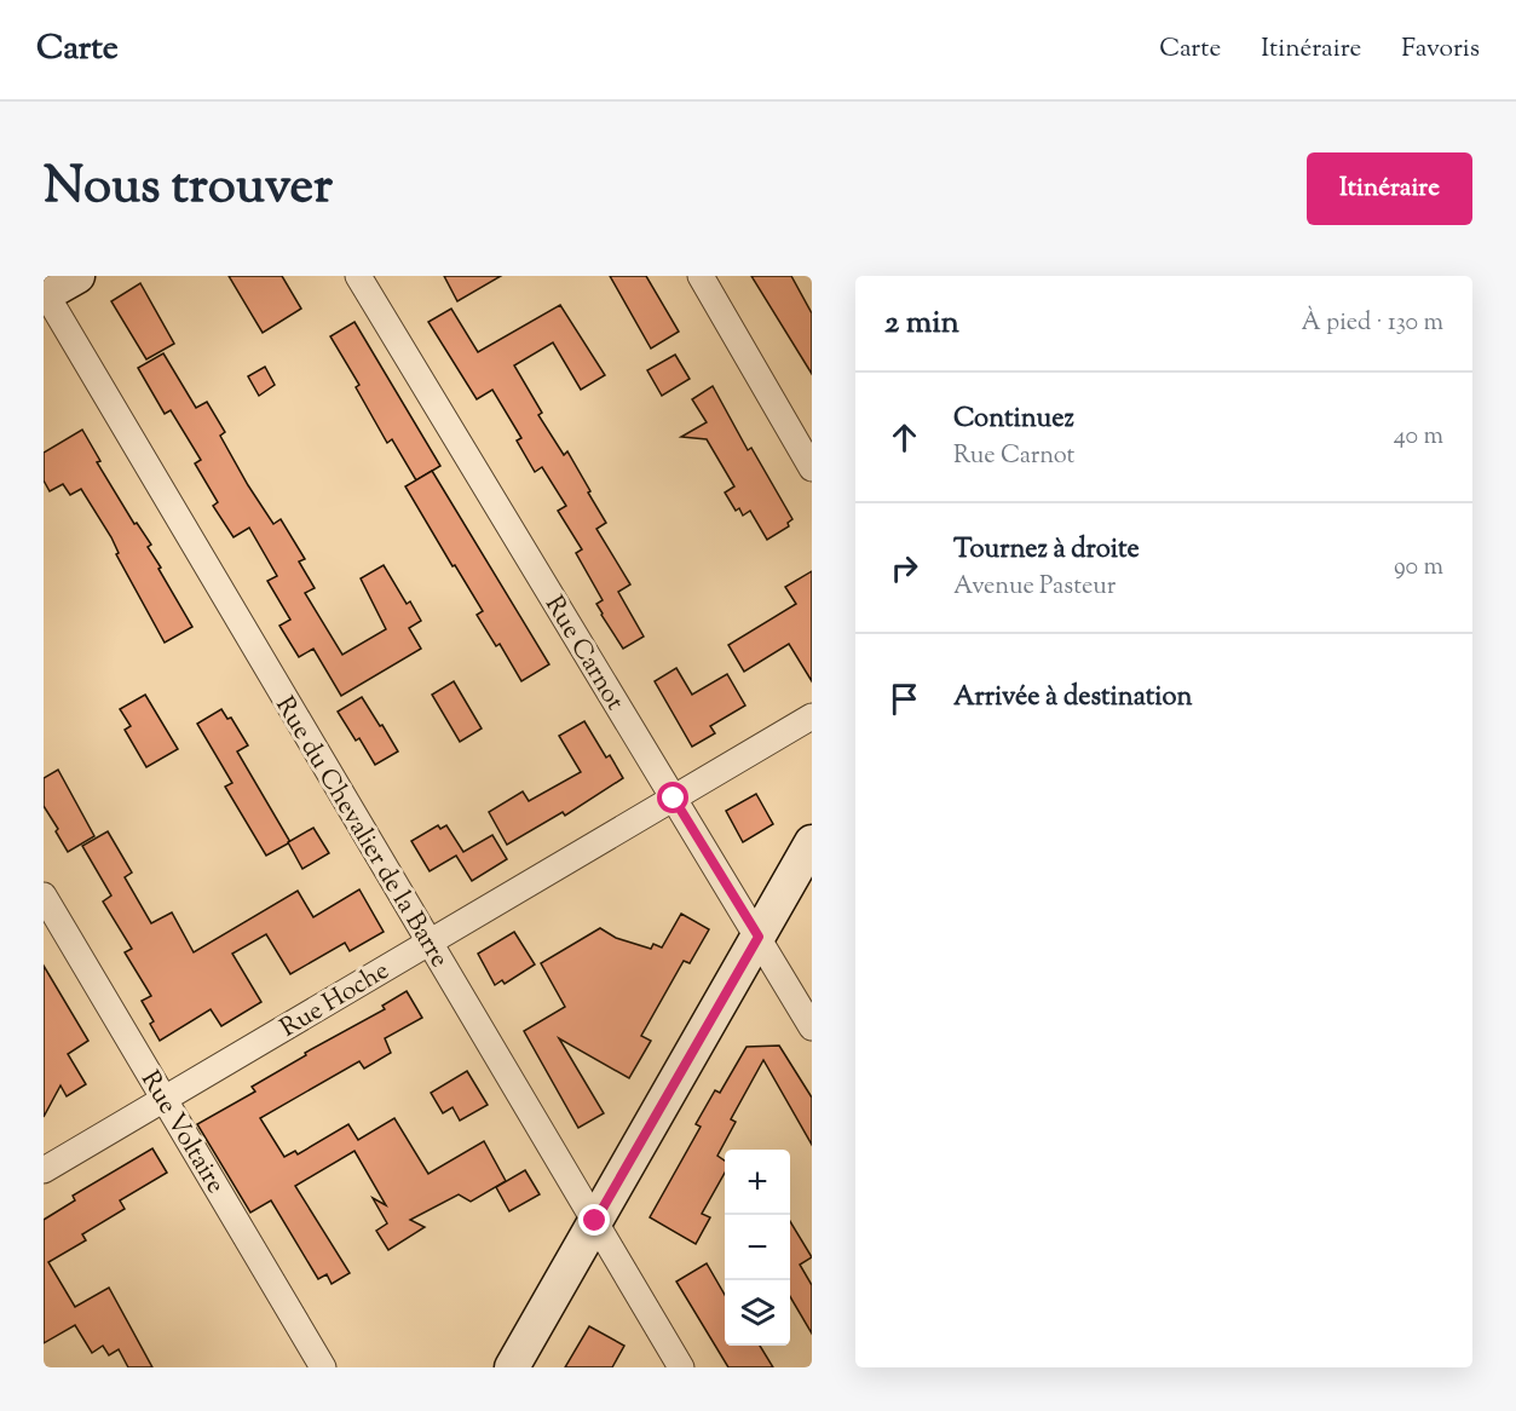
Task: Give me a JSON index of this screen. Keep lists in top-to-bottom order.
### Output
{
  "streets": {
    "street": [
      "Rue Carnot",
      "Rue du Chevalier de la Barre",
      "Rue Hoche",
      "Rue Voltaire"
    ]
  },
  "crossings": [
    ["Rue Carnot", "Rue Hoche"],
    ["Rue du Chevalier de la Barre", "Rue Hoche"],
    ["Rue Hoche", "Rue Voltaire"]
  ],
  "page": {
    "header": "Carte",
    "nav": ["Carte", "Itinéraire", "Favoris"],
    "title": "Nous trouver",
    "buttons": "Itinéraire",
    "heading": ["2 min", "À pied · 130 m"],
    "list": [
      ["Continuez", "Rue Carnot", "40 m"],
      ["Tournez à droite", "Avenue Pasteur", "90 m"],
      "Arrivée à destination"
    ],
    "map_buttons": ["+", "−"]
  }
}
